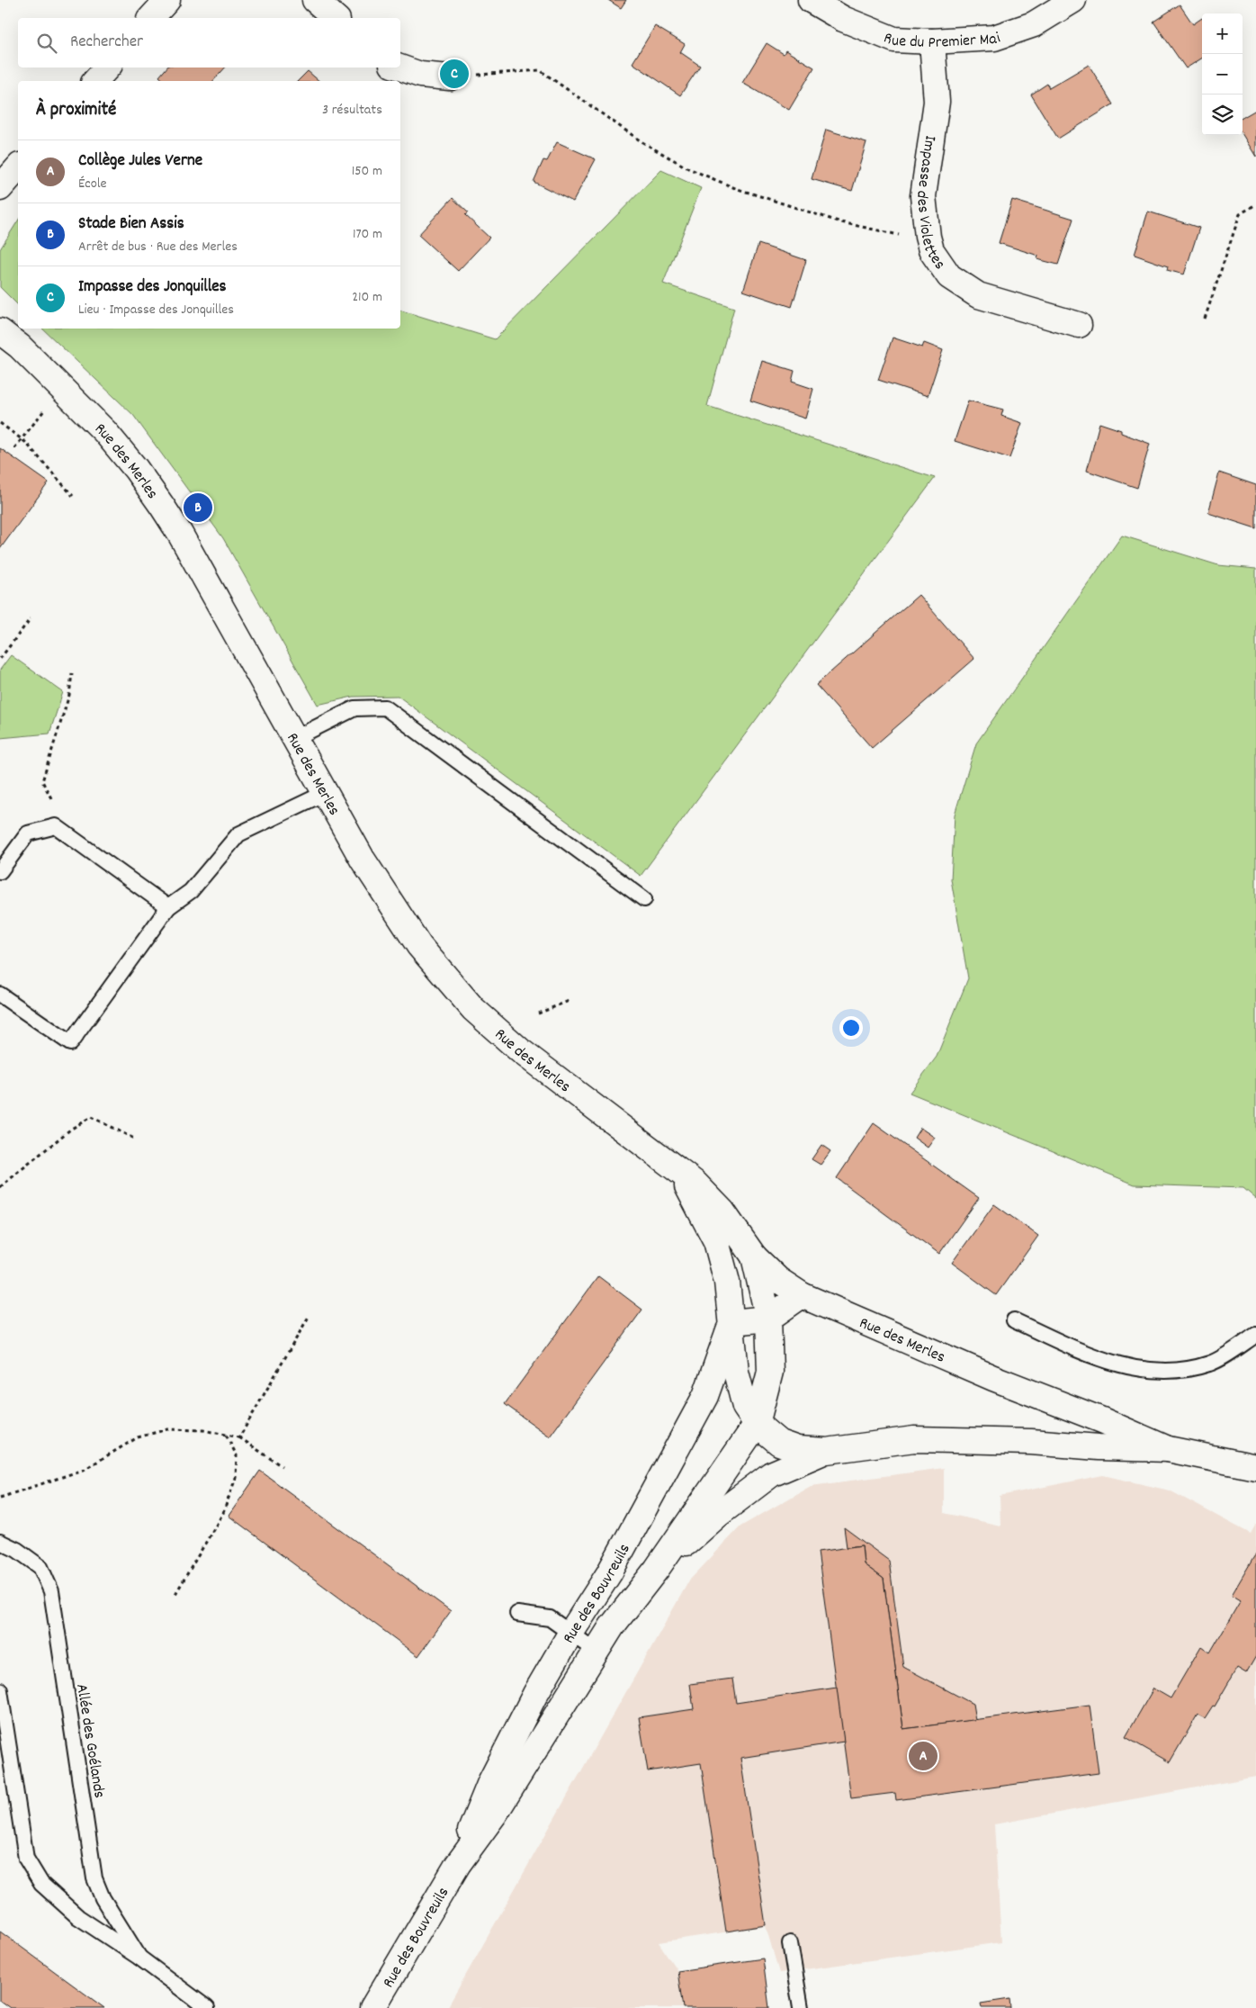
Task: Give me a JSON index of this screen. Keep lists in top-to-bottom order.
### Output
{
  "streets": {
    "street": [
      "Rue du Premier Mai",
      "Impasse des Violettes",
      "Rue des Merles",
      "Rue des Bouvreuils"
    ],
    "lane": ["Allée des Goélands"]
  },
  "crossings": [
    ["Rue du Premier Mai", "Impasse des Violettes"],
    ["Rue des Merles", "Rue des Bouvreuils"]
  ],
  "page": {
    "map_buttons": ["+", "−"],
    "search": "Rechercher",
    "pins": ["C", "B", "A"],
    "heading": ["À proximité", "3 résultats"],
    "list": [
      {
        "mark": "A",
        "name": "Collège Jules Verne",
        "note": "École",
        "value": "150 m"
      },
      {
        "mark": "B",
        "name": "Stade Bien Assis",
        "note": "Arrêt de bus · Rue des Merles",
        "value": "170 m"
      },
      {
        "mark": "C",
        "name": "Impasse des Jonquilles",
        "note": "Lieu · Impasse des Jonquilles",
        "value": "210 m"
      }
    ]
  }
}
